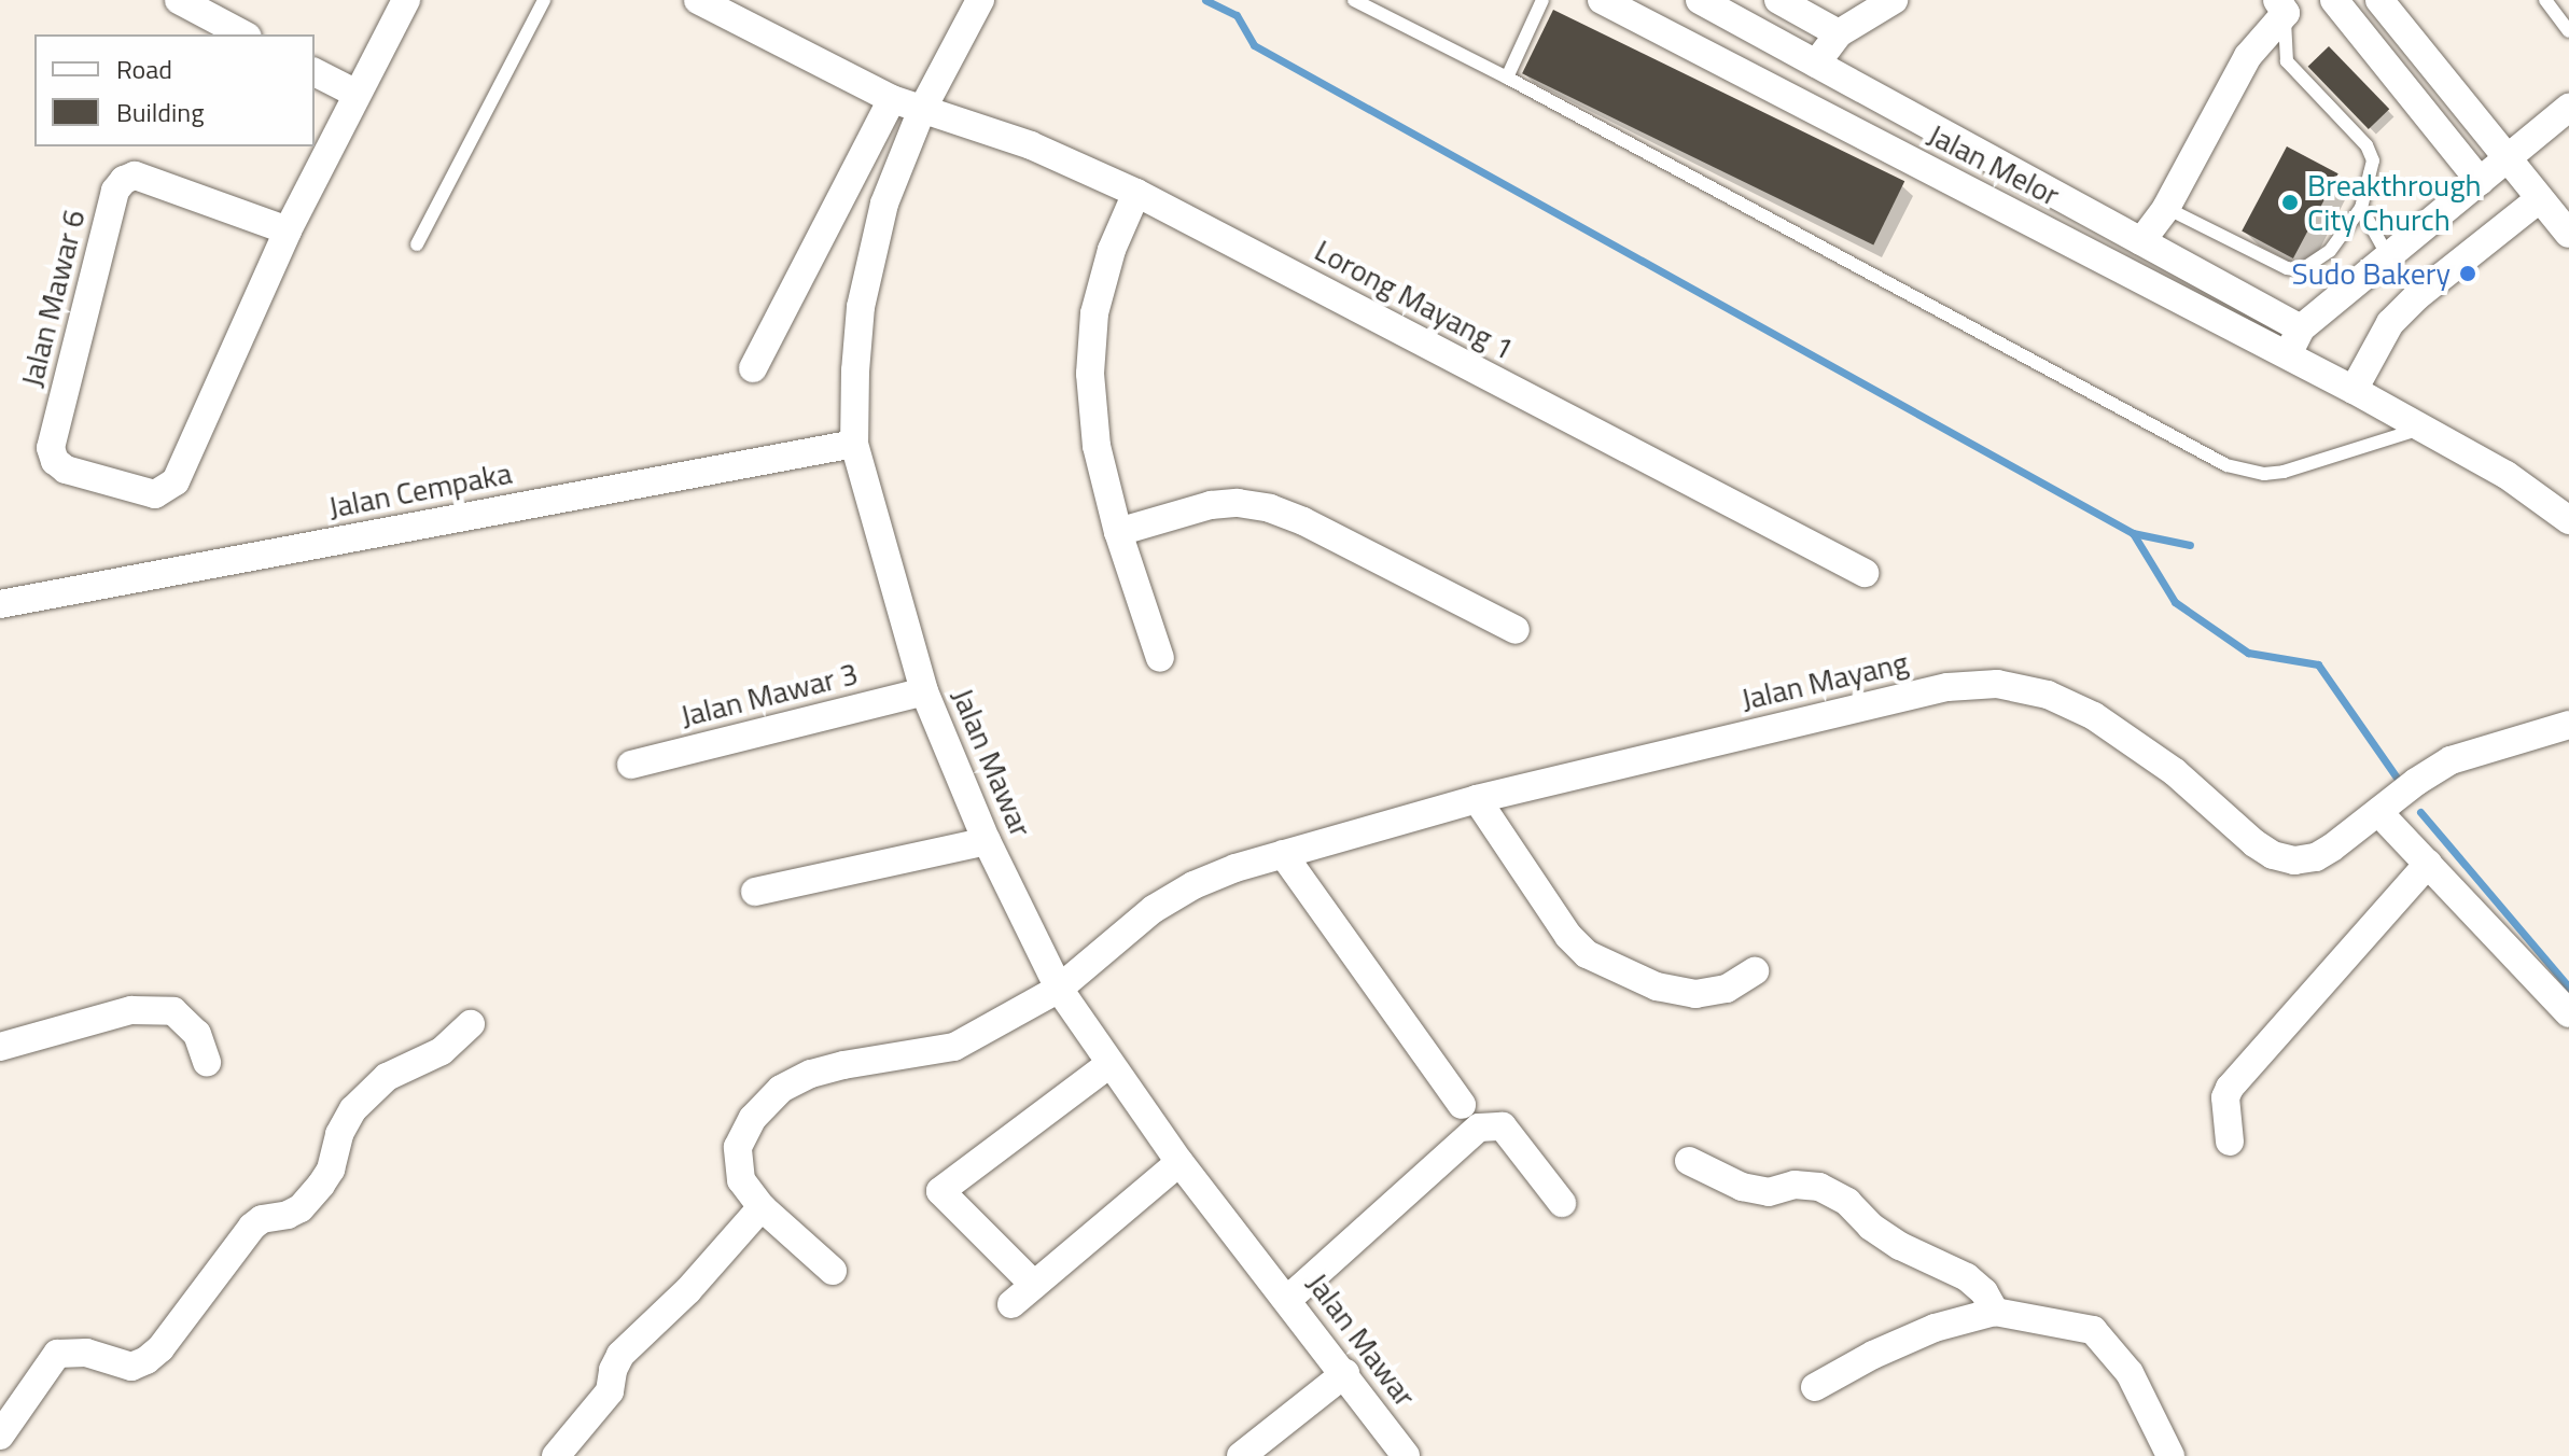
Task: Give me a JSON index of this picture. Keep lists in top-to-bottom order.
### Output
{
  "streets": {
    "street": [
      "Jalan Melor",
      "Jalan Mawar 6",
      "Lorong Mayang 1",
      "Jalan Cempaka",
      "Jalan Mayang",
      "Jalan Mawar 3",
      "Jalan Mawar"
    ]
  },
  "crossings": [
    ["Lorong Mayang 1", "Jalan Mawar"],
    ["Jalan Cempaka", "Jalan Mawar"],
    ["Jalan Mayang", "Jalan Mawar"],
    ["Jalan Mawar 3", "Jalan Mawar"]
  ],
  "places": ["Breakthrough City Church", "Sudo Bakery"],
  "legend": ["Road", "Building"]
}
